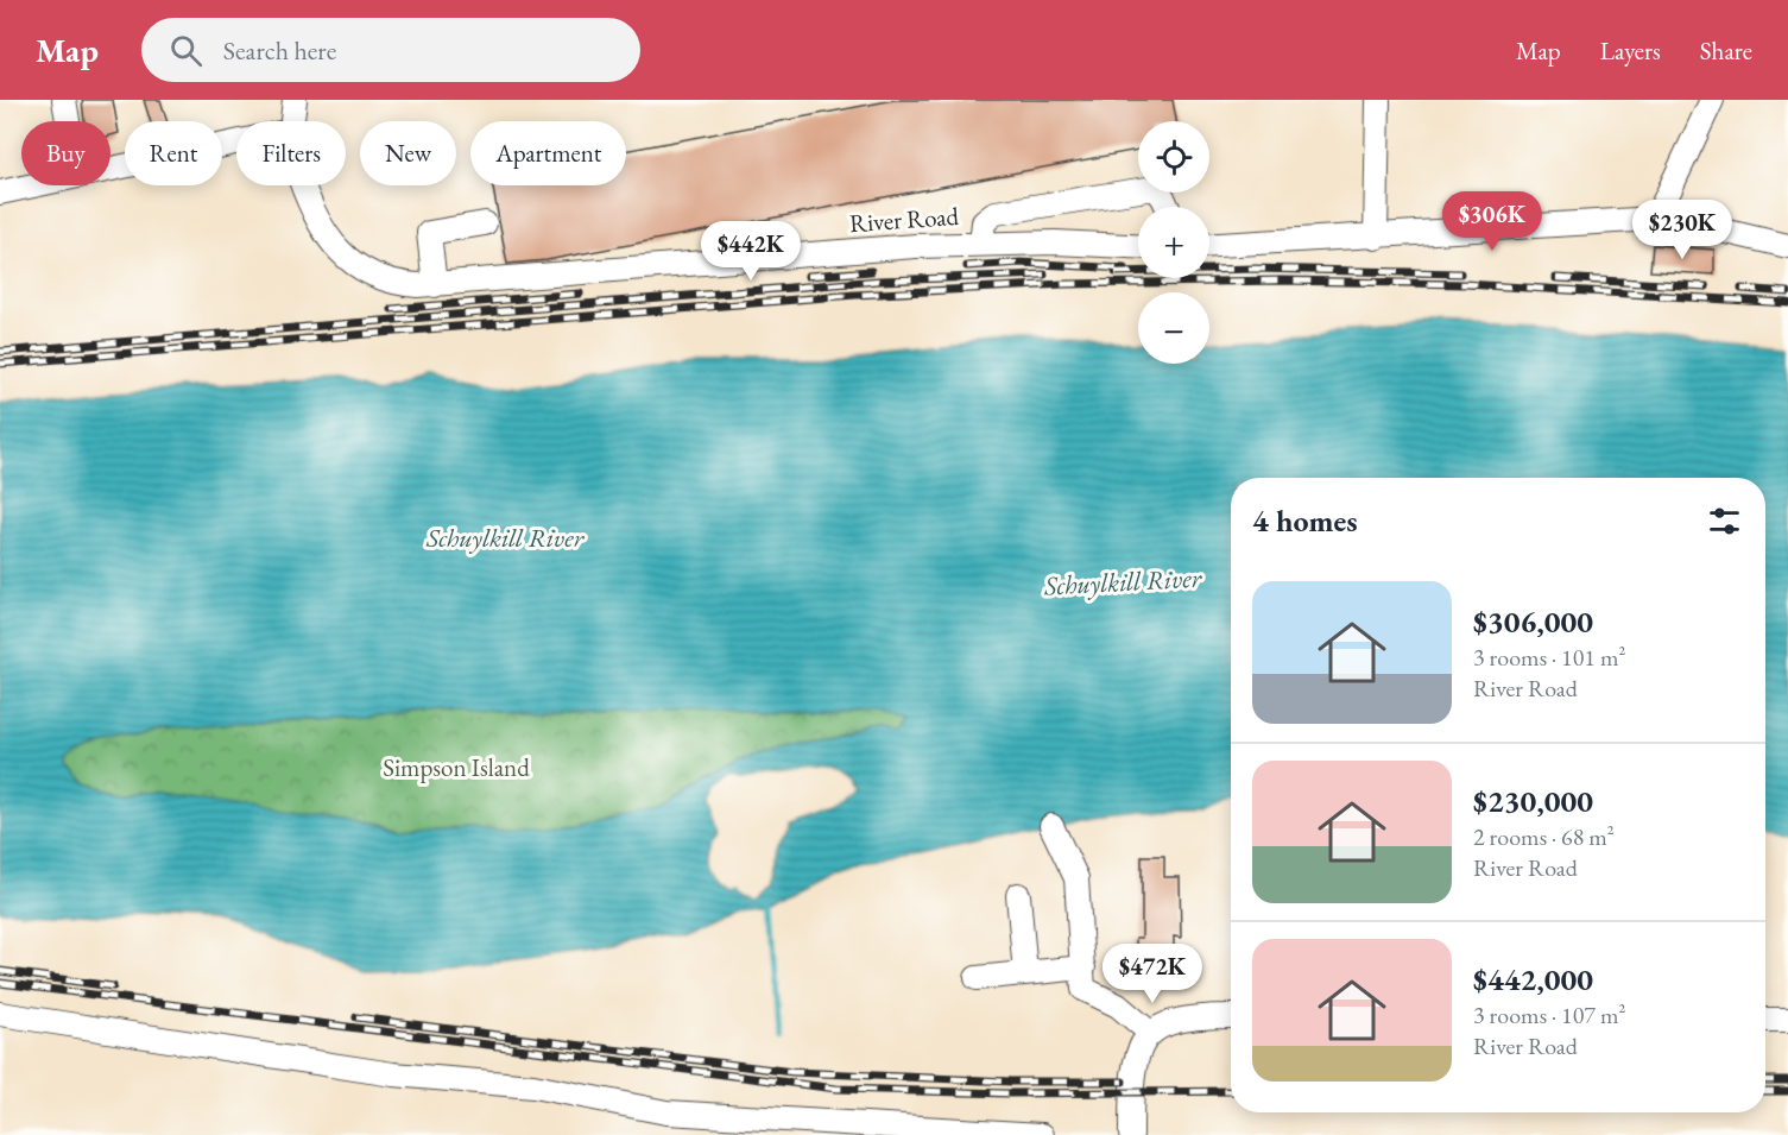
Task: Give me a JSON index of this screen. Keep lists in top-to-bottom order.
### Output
{
  "streets": {
    "street": ["River Road"]
  },
  "water": ["Schuylkill River"],
  "parks": ["Simpson Island"],
  "page": {
    "header": "Map",
    "search": "Search here",
    "nav": ["Map", "Layers", "Share"],
    "map_buttons": ["+", "−"],
    "chip": [
      "Buy",
      "Rent",
      "Filters",
      "New",
      "Apartment"
    ],
    "price": [
      "$306K",
      "$230K",
      "$442K",
      "$472K"
    ],
    "heading": "4 homes",
    "list": [
      {
        "name": "$306,000",
        "note": "3 rooms · 101 m² · River Road"
      },
      {
        "name": "$230,000",
        "note": "2 rooms · 68 m² · River Road"
      },
      {
        "name": "$442,000",
        "note": "3 rooms · 107 m² · River Road"
      }
    ]
  }
}
